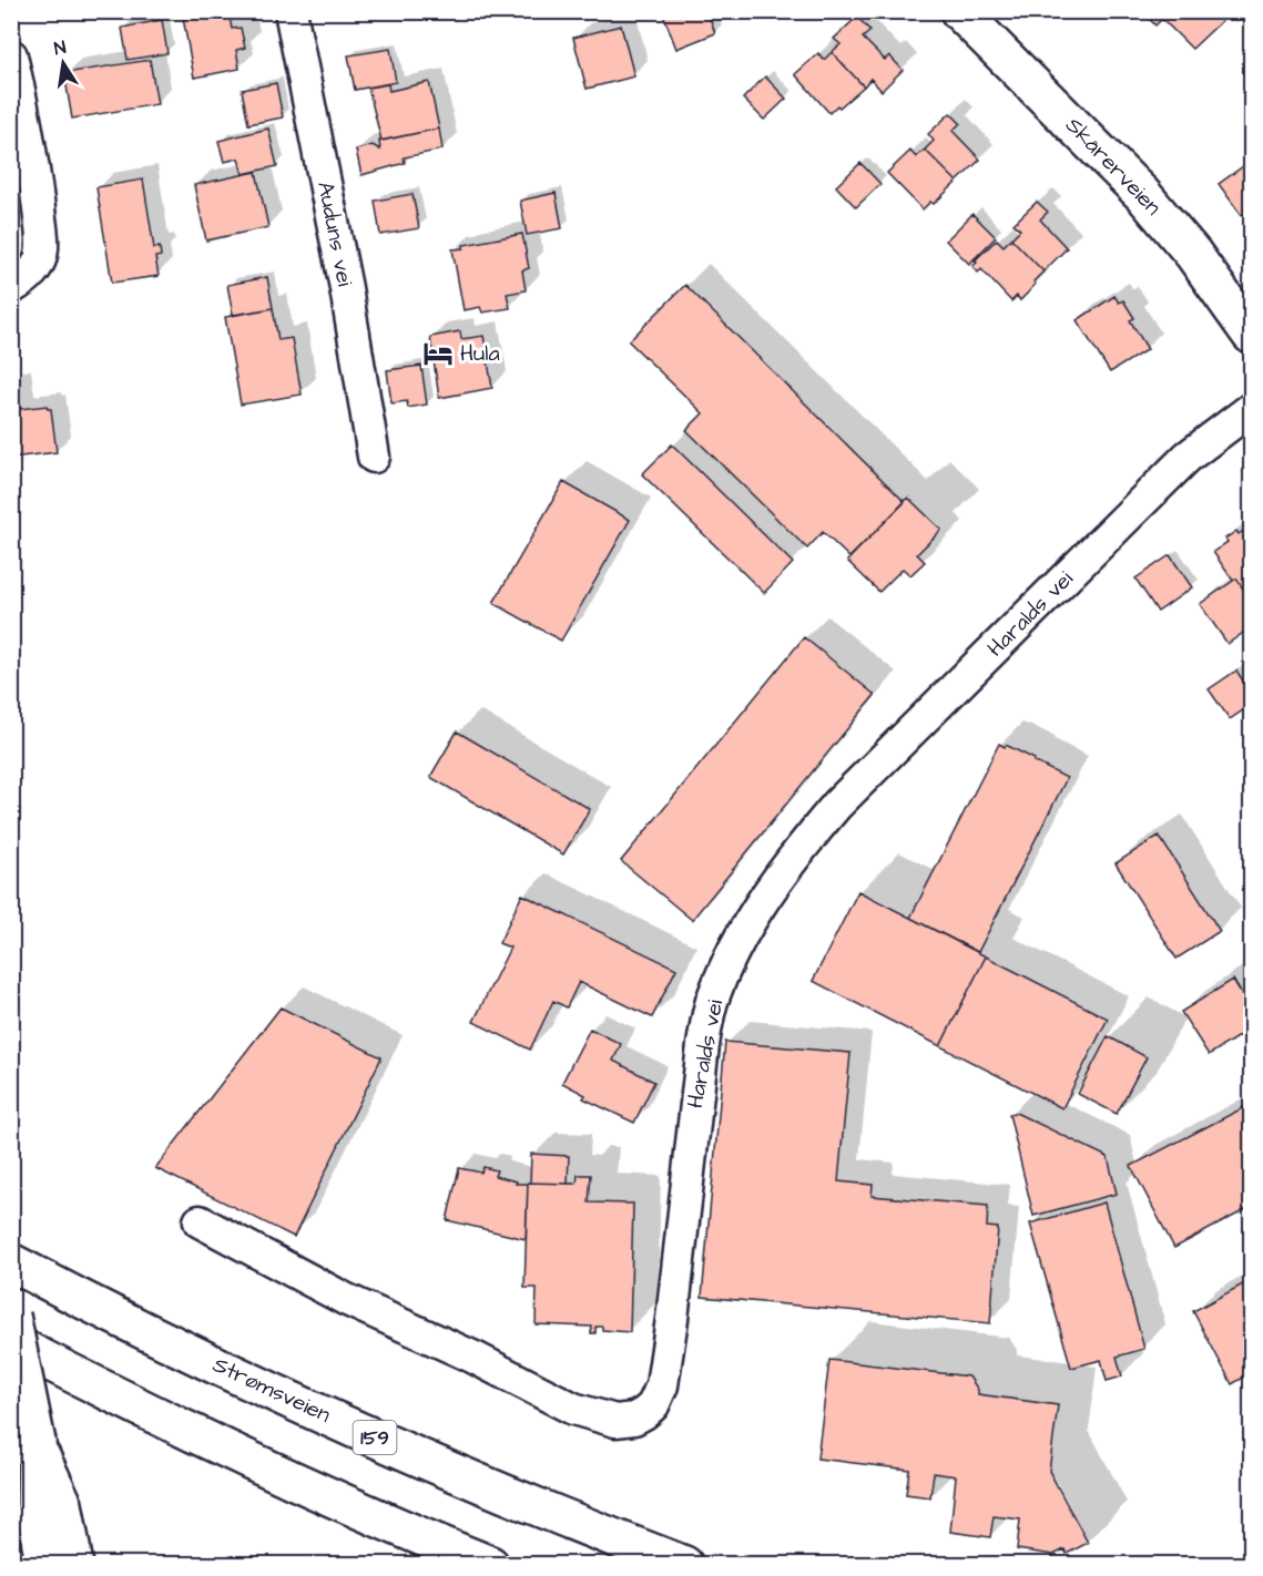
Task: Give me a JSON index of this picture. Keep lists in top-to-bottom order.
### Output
{
  "streets": {
    "main road": ["Skårerveien", "Strømsveien", "159"],
    "street": ["Auduns vei", "Haralds vei"]
  },
  "places": {
    "hotel": ["Hula"]
  },
  "north": "top"
}
